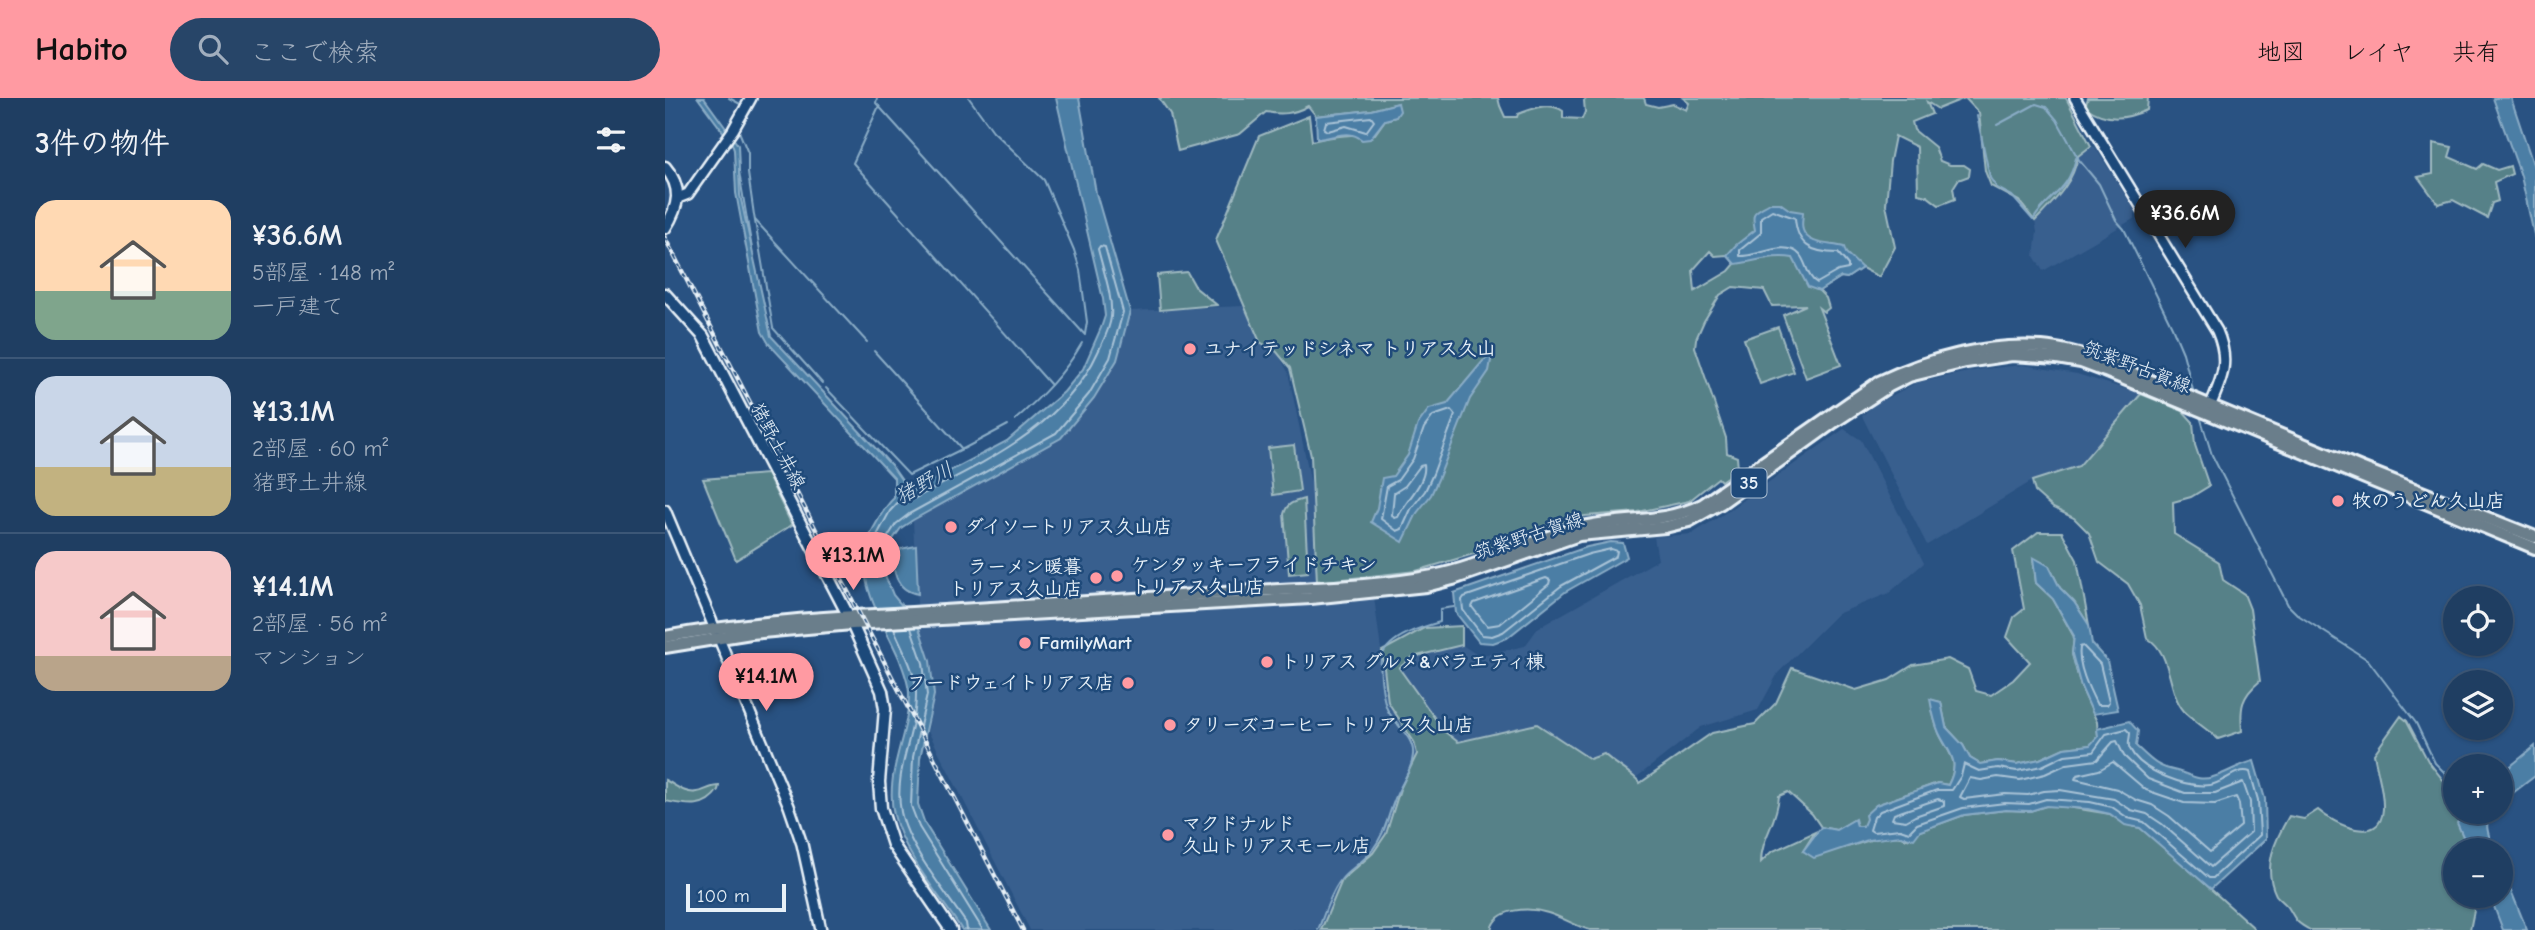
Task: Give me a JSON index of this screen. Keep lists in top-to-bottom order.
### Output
{
  "streets": {
    "main road": ["筑紫野古賀線", "猪野土井線", "35"]
  },
  "crossings": [
    ["筑紫野古賀線", "猪野土井線"]
  ],
  "water": ["猪野川"],
  "places": [
    "ユナイテッドシネマ トリアス久山",
    "牧のうどん久山店",
    "ダイソートリアス久山店",
    "ケンタッキーフライドチキン トリアス久山店",
    "ラーメン暖暮 トリアス久山店",
    "FamilyMart",
    "トリアス グルメ&バラエティ棟",
    "フードウェイトリアス店",
    "タリーズコーヒー トリアス久山店",
    "マクドナルド 久山トリアスモール店"
  ],
  "scale_bar": "100 m",
  "page": {
    "header": "Habito",
    "search": "ここで検索",
    "nav": ["地図", "レイヤ", "共有"],
    "heading": "3件の物件",
    "list": [
      {
        "name": "¥36.6M",
        "note": "5部屋 · 148 m² · 一戸建て"
      },
      {
        "name": "¥13.1M",
        "note": "2部屋 · 60 m² · 猪野土井線"
      },
      {
        "name": "¥14.1M",
        "note": "2部屋 · 56 m² · マンション"
      }
    ],
    "price": ["¥36.6M", "¥13.1M", "¥14.1M"],
    "map_buttons": ["+", "−"],
    "scale": "100 m"
  }
}
